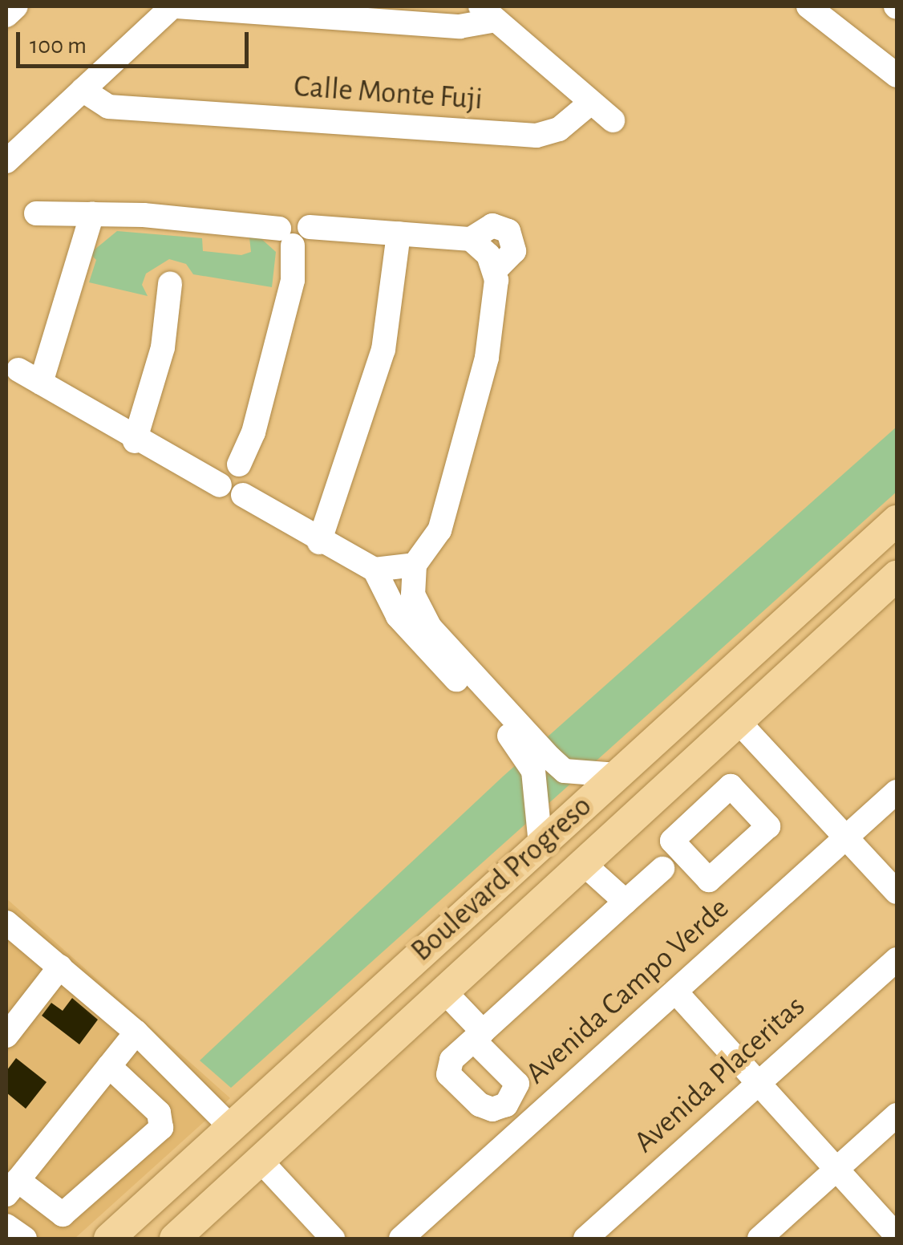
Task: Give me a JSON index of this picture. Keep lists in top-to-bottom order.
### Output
{
  "streets": {
    "main road": ["Boulevard Progreso"],
    "street": ["Calle Monte Fuji", "Avenida Campo Verde", "Avenida Placeritas"]
  },
  "scale_bar": "100 m"
}
